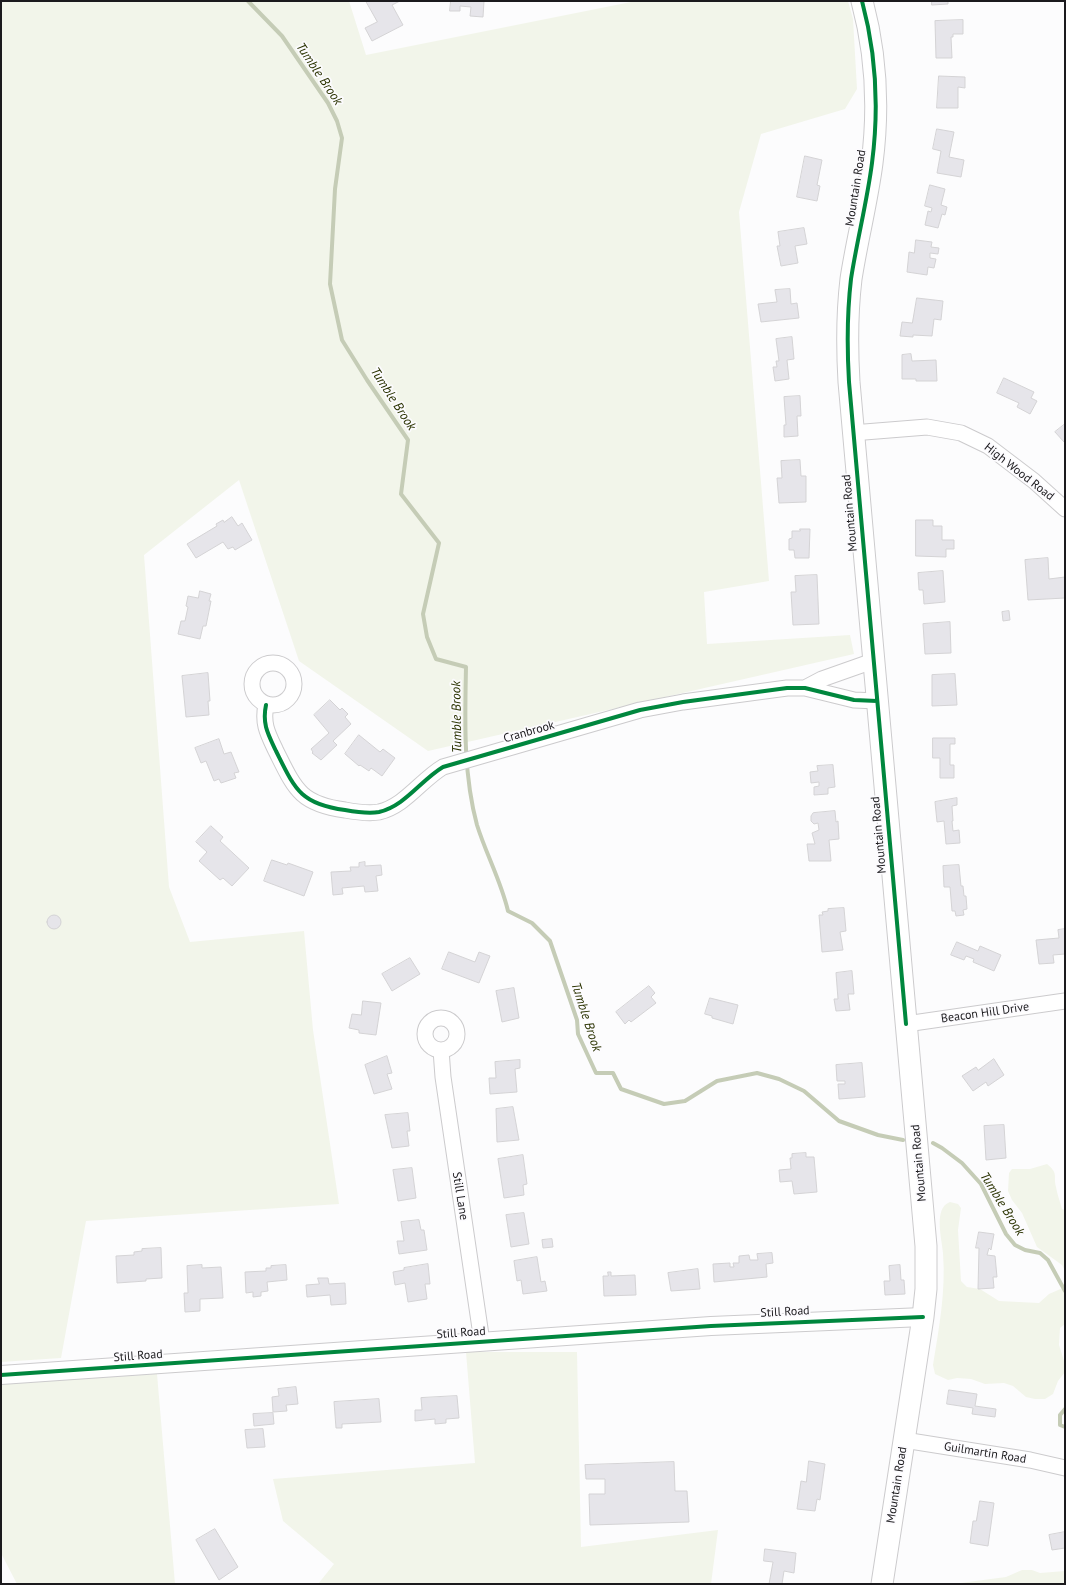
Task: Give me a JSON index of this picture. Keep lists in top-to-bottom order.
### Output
{
  "streets": {
    "main road": ["Mountain Road"],
    "street": [
      "High Wood Road",
      "Cranbrook",
      "Beacon Hill Drive",
      "Still Lane",
      "Still Road",
      "Guilmartin Road"
    ]
  },
  "crossings": [
    ["Mountain Road", "High Wood Road"],
    ["Mountain Road", "Cranbrook"],
    ["Mountain Road", "Beacon Hill Drive"],
    ["Mountain Road", "Still Road"],
    ["Mountain Road", "Guilmartin Road"],
    ["Still Lane", "Still Road"]
  ],
  "water": ["Tumble Brook"]
}
